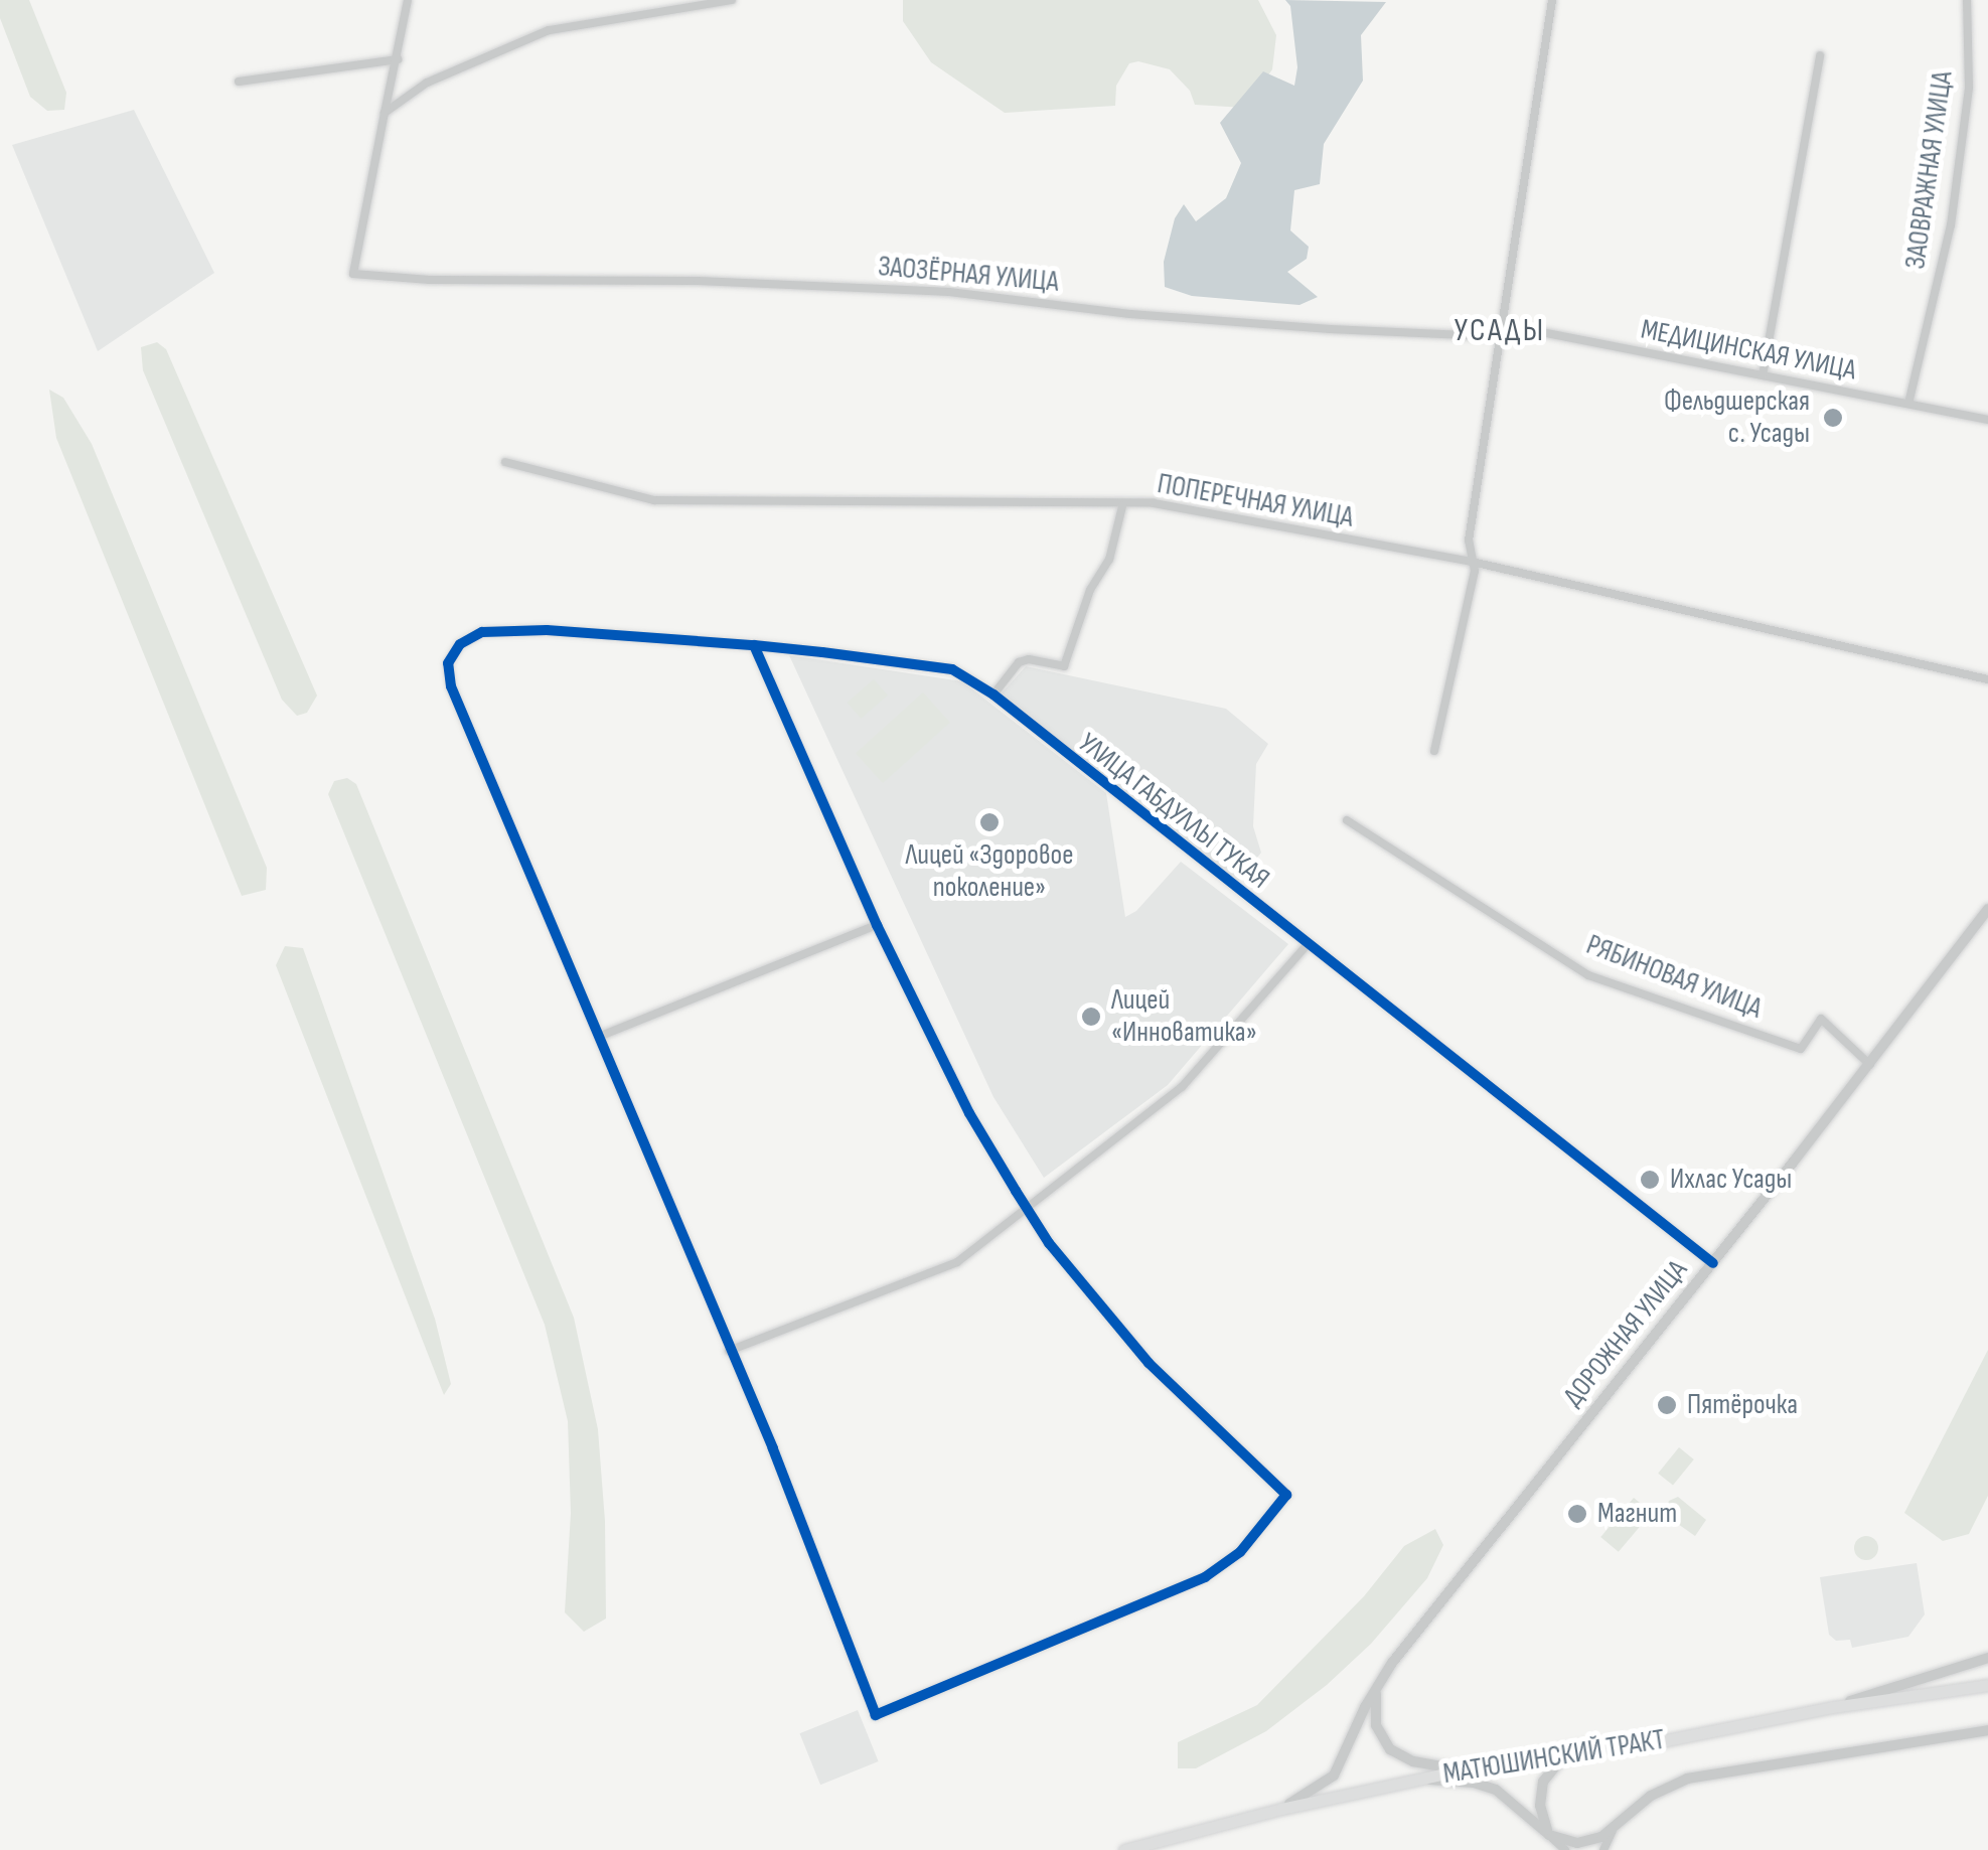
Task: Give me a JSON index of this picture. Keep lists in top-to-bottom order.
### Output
{
  "streets": {
    "main road": ["МАТЮШИНСКИЙ ТРАКТ"],
    "street": [
      "ЗАОВРАЖНАЯ УЛИЦА",
      "ЗАОЗЁРНАЯ УЛИЦА",
      "МЕДИЦИНСКАЯ УЛИЦА",
      "ПОПЕРЕЧНАЯ УЛИЦА",
      "УЛИЦА ГАБДУЛЛЫ ТУКАЯ",
      "РЯБИНОВАЯ УЛИЦА",
      "ДОРОЖНАЯ УЛИЦА"
    ]
  },
  "crossings": [
    ["ЗАОВРАЖНАЯ УЛИЦА", "МЕДИЦИНСКАЯ УЛИЦА"],
    ["ЗАОЗЁРНАЯ УЛИЦА", "МЕДИЦИНСКАЯ УЛИЦА"],
    ["УЛИЦА ГАБДУЛЛЫ ТУКАЯ", "ДОРОЖНАЯ УЛИЦА"],
    ["РЯБИНОВАЯ УЛИЦА", "ДОРОЖНАЯ УЛИЦА"],
    ["ДОРОЖНАЯ УЛИЦА", "МАТЮШИНСКИЙ ТРАКТ"]
  ],
  "districts": ["УСАДЫ"],
  "places": [
    "Фельдшерская с. Усады",
    "Лицей «Здоровое поколение»",
    "Лицей «Инноватика»",
    "Ихлас Усады",
    "Пятёрочка",
    "Магнит"
  ]
}
